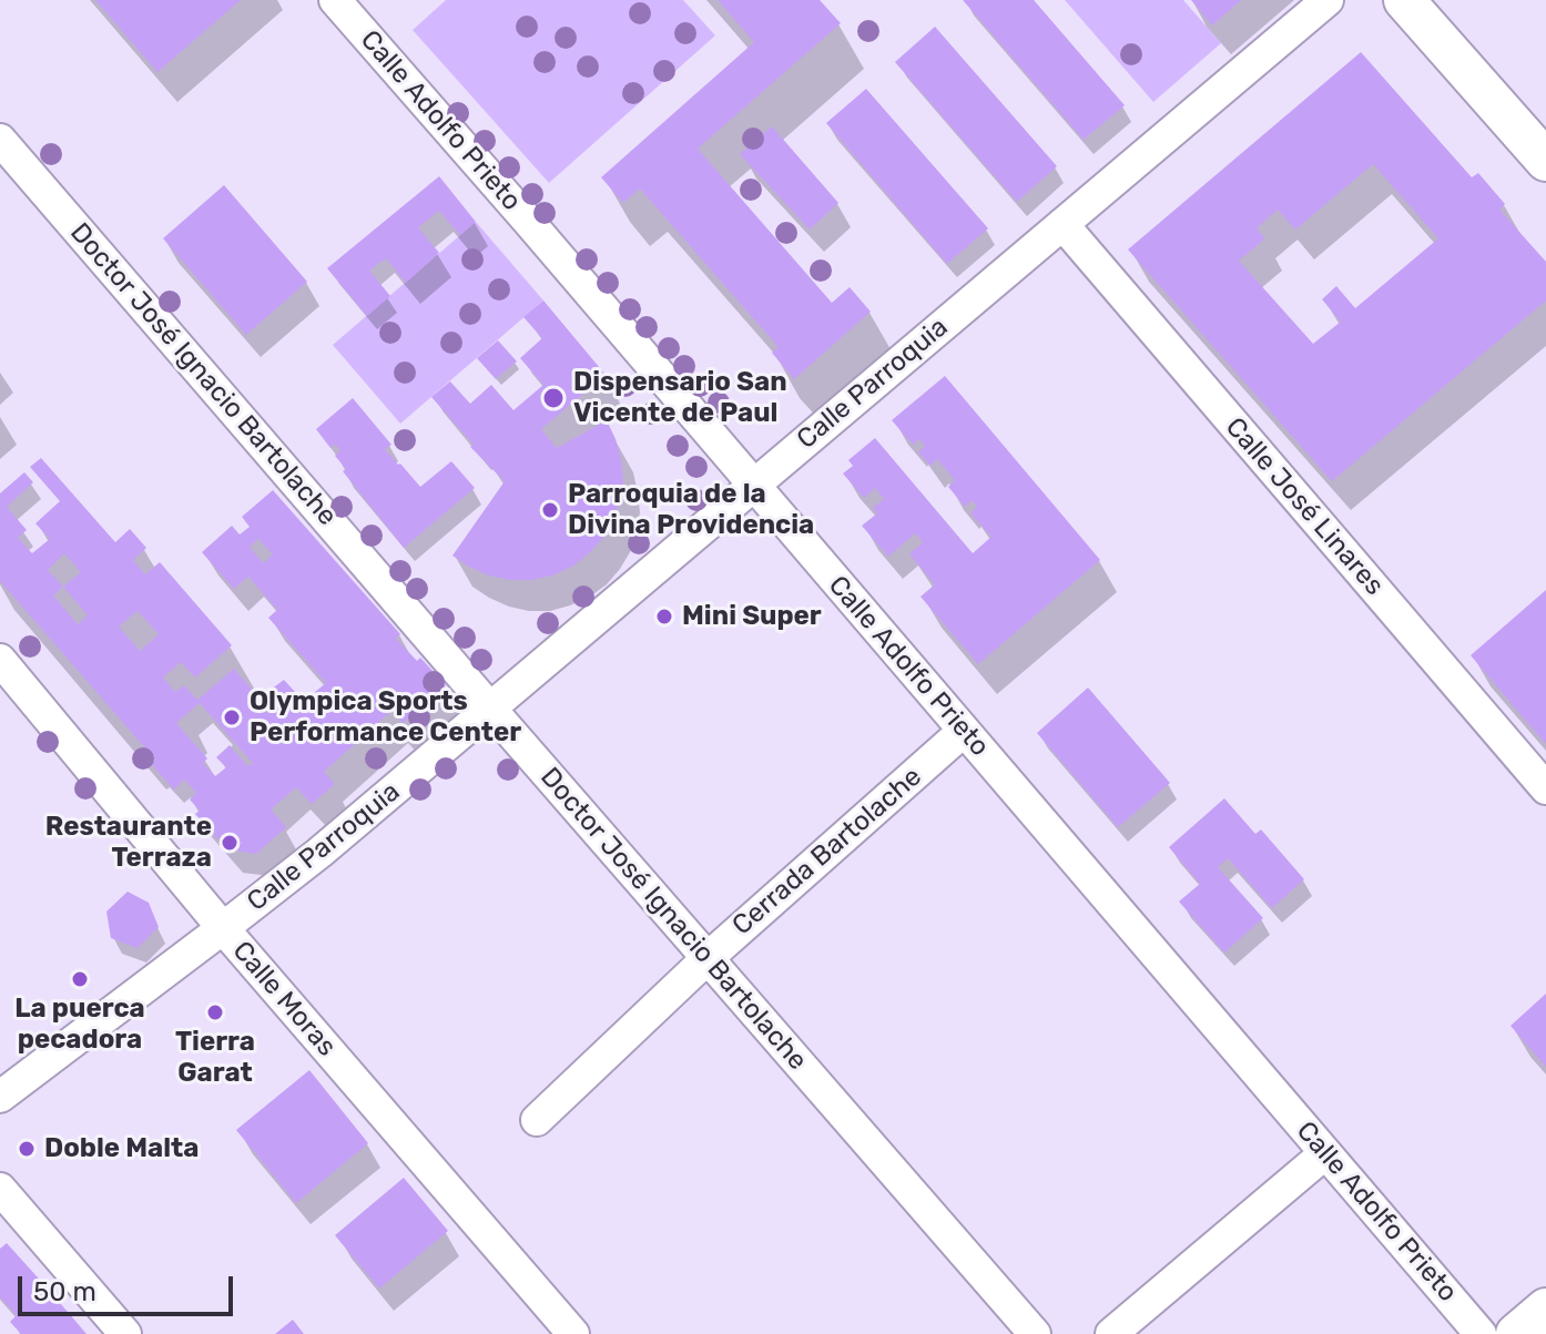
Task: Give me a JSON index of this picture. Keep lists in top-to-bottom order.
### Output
{
  "streets": {
    "street": [
      "Calle Adolfo Prieto",
      "Doctor José Ignacio Bartolache",
      "Calle Parroquia",
      "Calle José Linares",
      "Cerrada Bartolache",
      "Calle Moras"
    ]
  },
  "crossings": [
    ["Calle Adolfo Prieto", "Calle Parroquia"],
    ["Calle Adolfo Prieto", "Cerrada Bartolache"],
    ["Doctor José Ignacio Bartolache", "Calle Parroquia"],
    ["Doctor José Ignacio Bartolache", "Cerrada Bartolache"],
    ["Calle Parroquia", "Calle José Linares"],
    ["Calle Parroquia", "Calle Moras"]
  ],
  "places": [
    "Dispensario San Vicente de Paul",
    "Parroquia de la Divina Providencia",
    "Mini Super",
    "Olympica Sports Performance Center",
    "Restaurante Terraza",
    "La puerca pecadora",
    "Tierra Garat",
    "Doble Malta"
  ],
  "scale_bar": "50 m"
}
